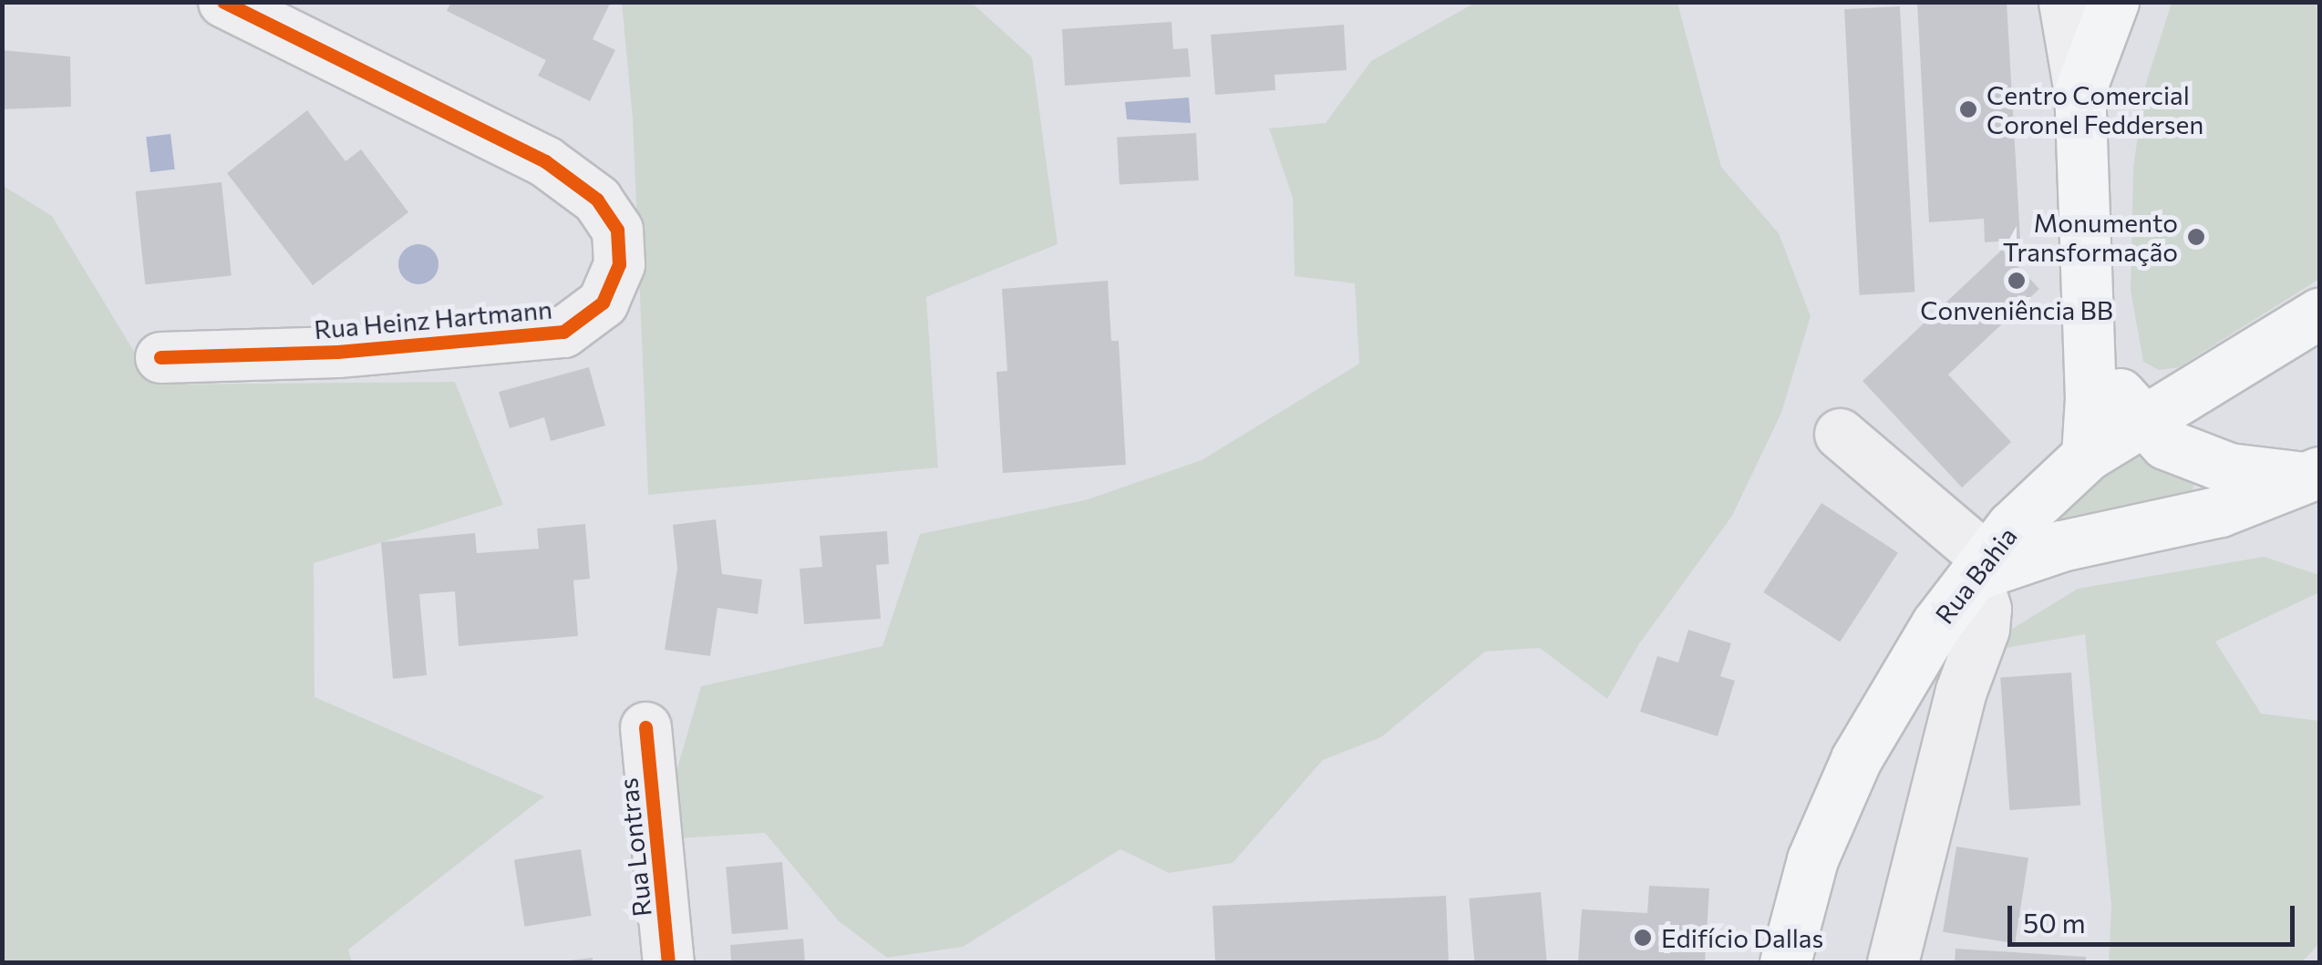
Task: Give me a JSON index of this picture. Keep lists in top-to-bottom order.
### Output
{
  "streets": {
    "main road": ["Rua Bahia"],
    "street": ["Rua Heinz Hartmann", "Rua Lontras"]
  },
  "places": [
    "Centro Comercial Coronel Feddersen",
    "Monumento Transformação",
    "Conveniência BB",
    "Edifício Dallas"
  ],
  "scale_bar": "50 m"
}
